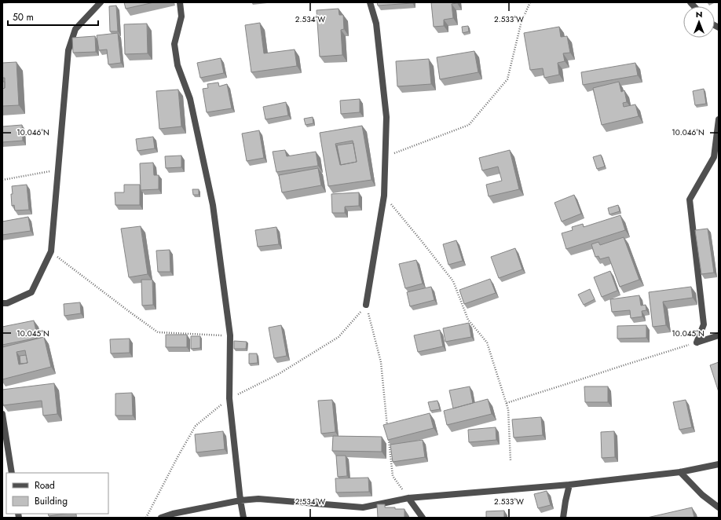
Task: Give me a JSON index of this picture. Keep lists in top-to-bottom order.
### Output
{
  "legend": ["Road", "Building"],
  "scale_bar": "50 m",
  "north": "top",
  "coordinates": [
    "2.534°W",
    "2.533°W",
    "10.046°N",
    "10.045°N"
  ]
}
